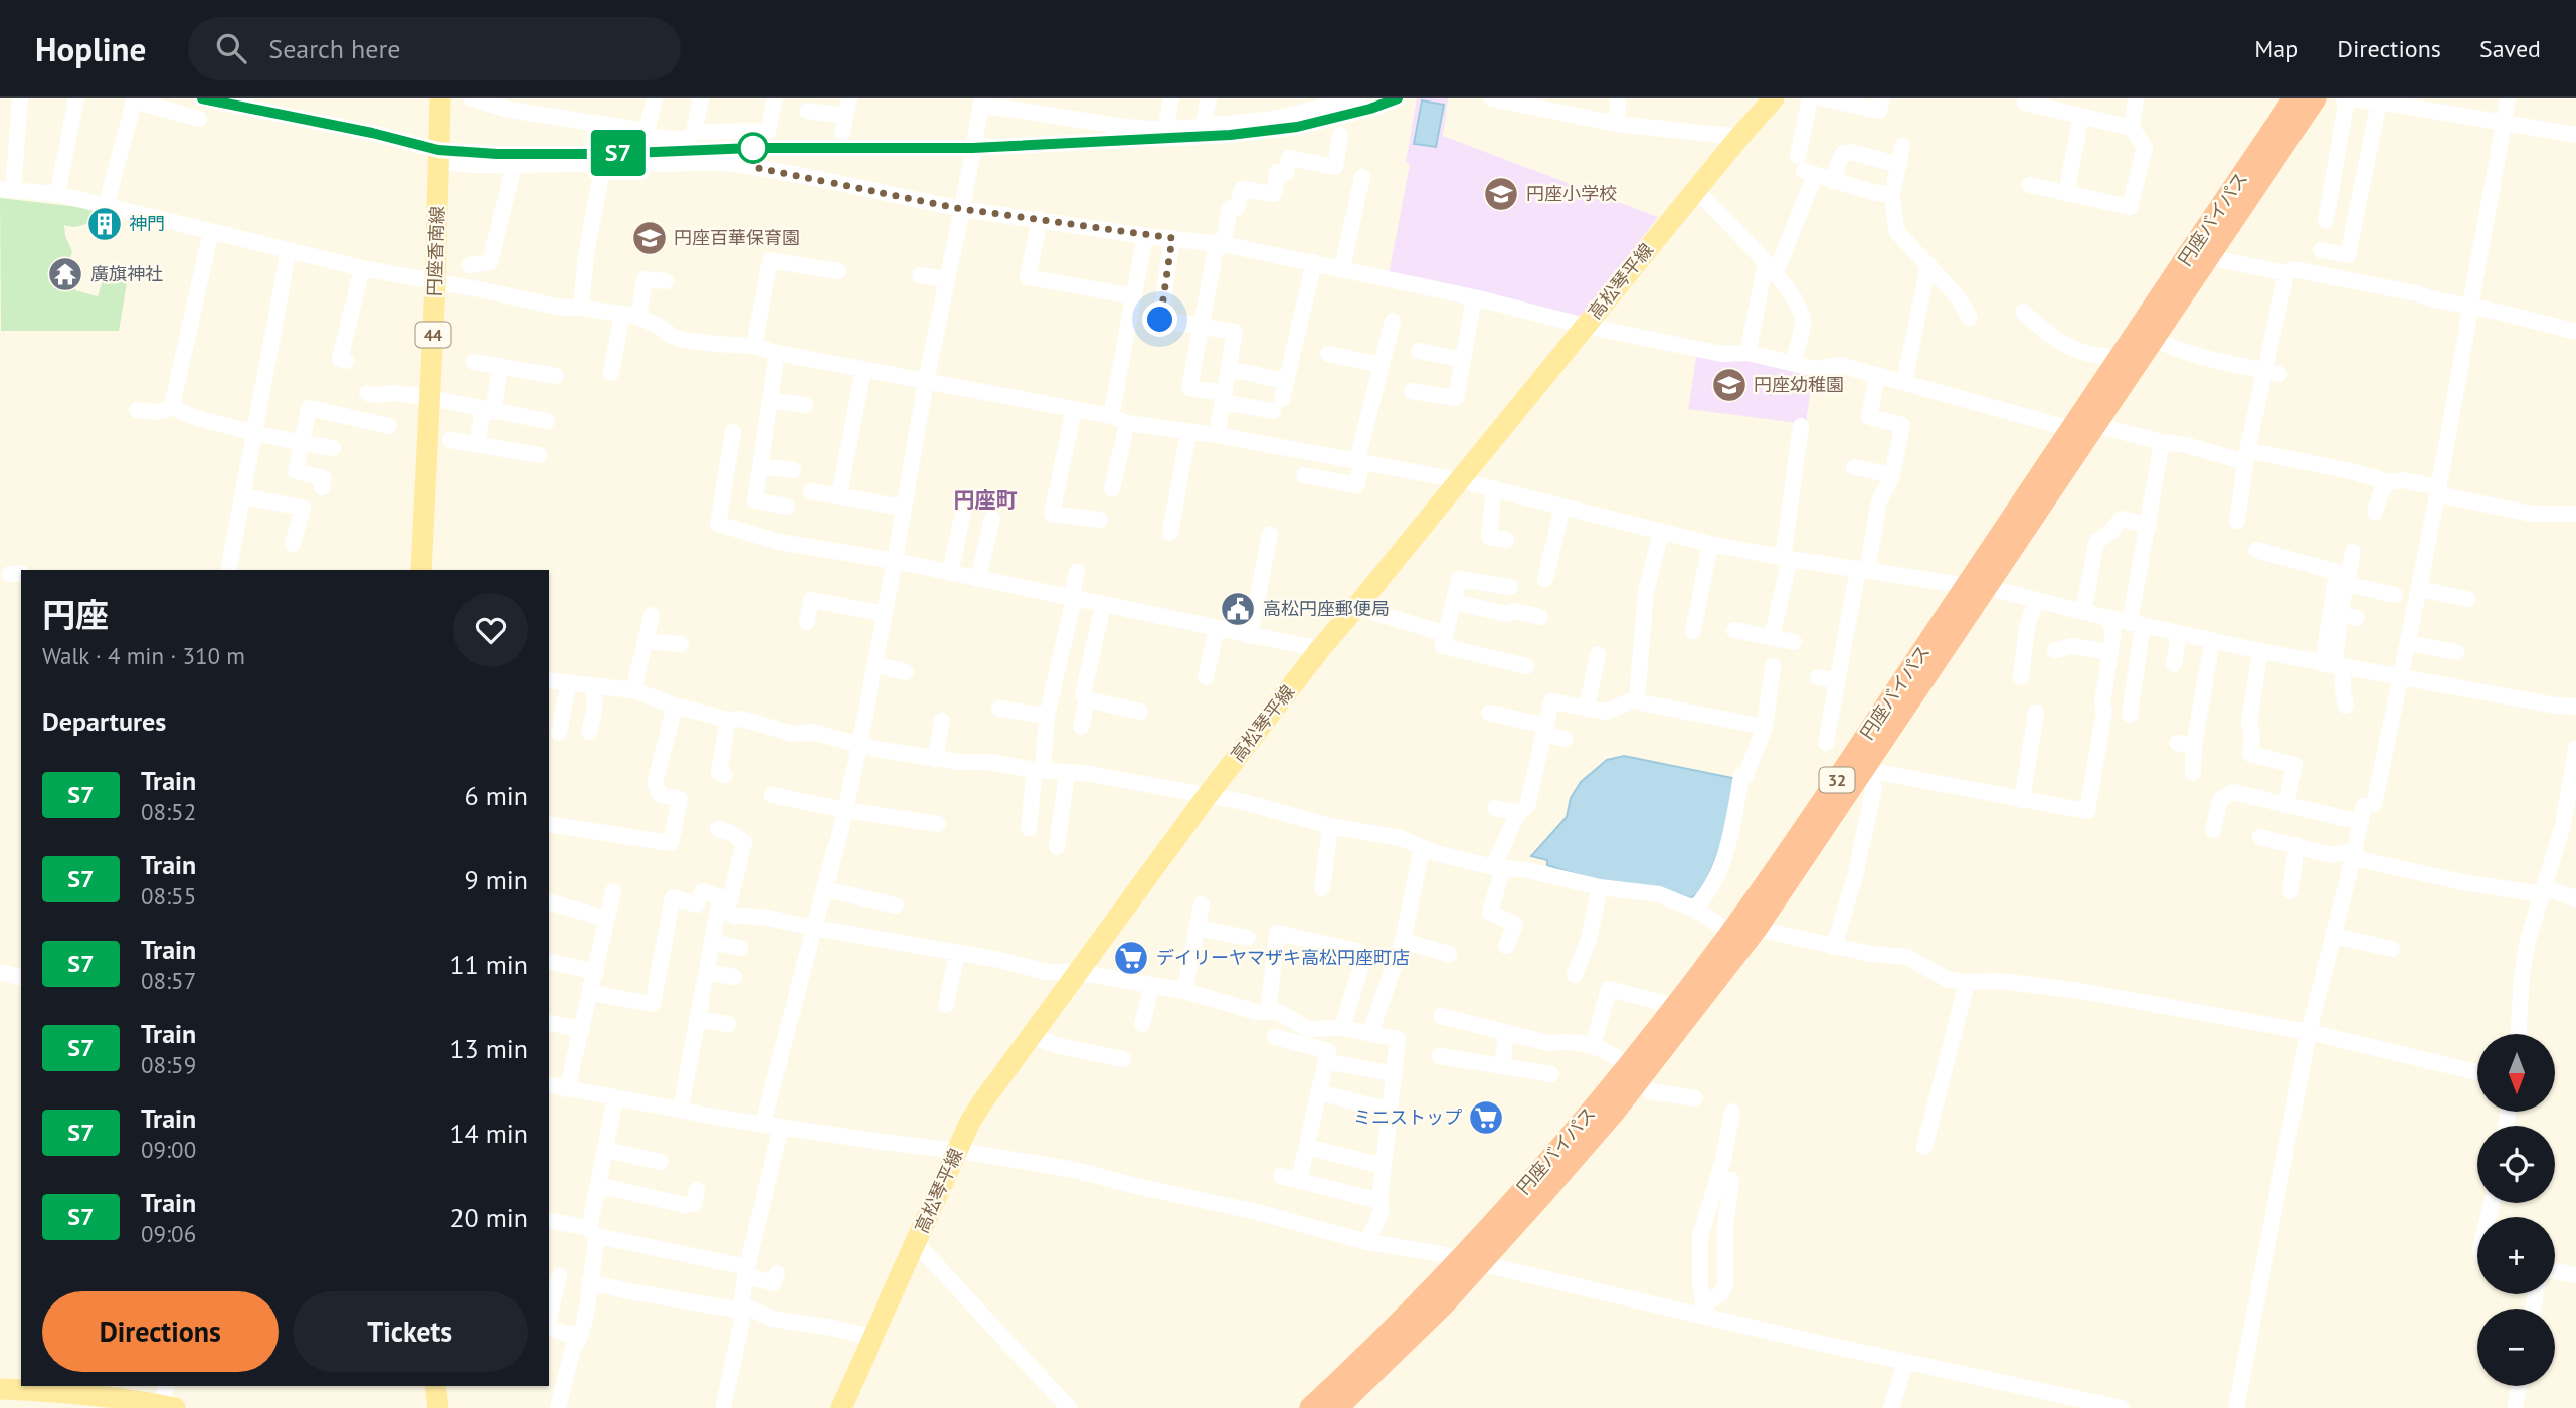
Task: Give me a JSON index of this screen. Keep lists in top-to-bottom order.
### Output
{
  "streets": {
    "highway": ["円座バイパス", "32"],
    "main road": ["円座香南線", "高松琴平線", "44"]
  },
  "districts": ["円座町"],
  "places": {
    "school or university": ["円座小学校", "円座百華保育園", "円座幼稚園"],
    "building": ["神門"],
    "temple": ["廣旗神社"],
    "public building": ["高松円座郵便局"],
    "supermarket": ["デイリーヤマザキ高松円座町店", "ミニストップ"]
  },
  "north": "bottom",
  "page": {
    "header": "Hopline",
    "search": "Search here",
    "nav": ["Map", "Directions", "Saved"],
    "on_map": "S7",
    "heading": [
      ["円座", "Walk · 4 min · 310 m"],
      "Departures"
    ],
    "list": [
      {
        "mark": "S7",
        "name": "Train",
        "note": "08:52",
        "value": "6 min"
      },
      {
        "mark": "S7",
        "name": "Train",
        "note": "08:55",
        "value": "9 min"
      },
      {
        "mark": "S7",
        "name": "Train",
        "note": "08:57",
        "value": "11 min"
      },
      {
        "mark": "S7",
        "name": "Train",
        "note": "08:59",
        "value": "13 min"
      },
      {
        "mark": "S7",
        "name": "Train",
        "note": "09:00",
        "value": "14 min"
      },
      {
        "mark": "S7",
        "name": "Train",
        "note": "09:06",
        "value": "20 min"
      }
    ],
    "map_buttons": ["+", "−"],
    "buttons": ["Directions", "Tickets"]
  }
}
